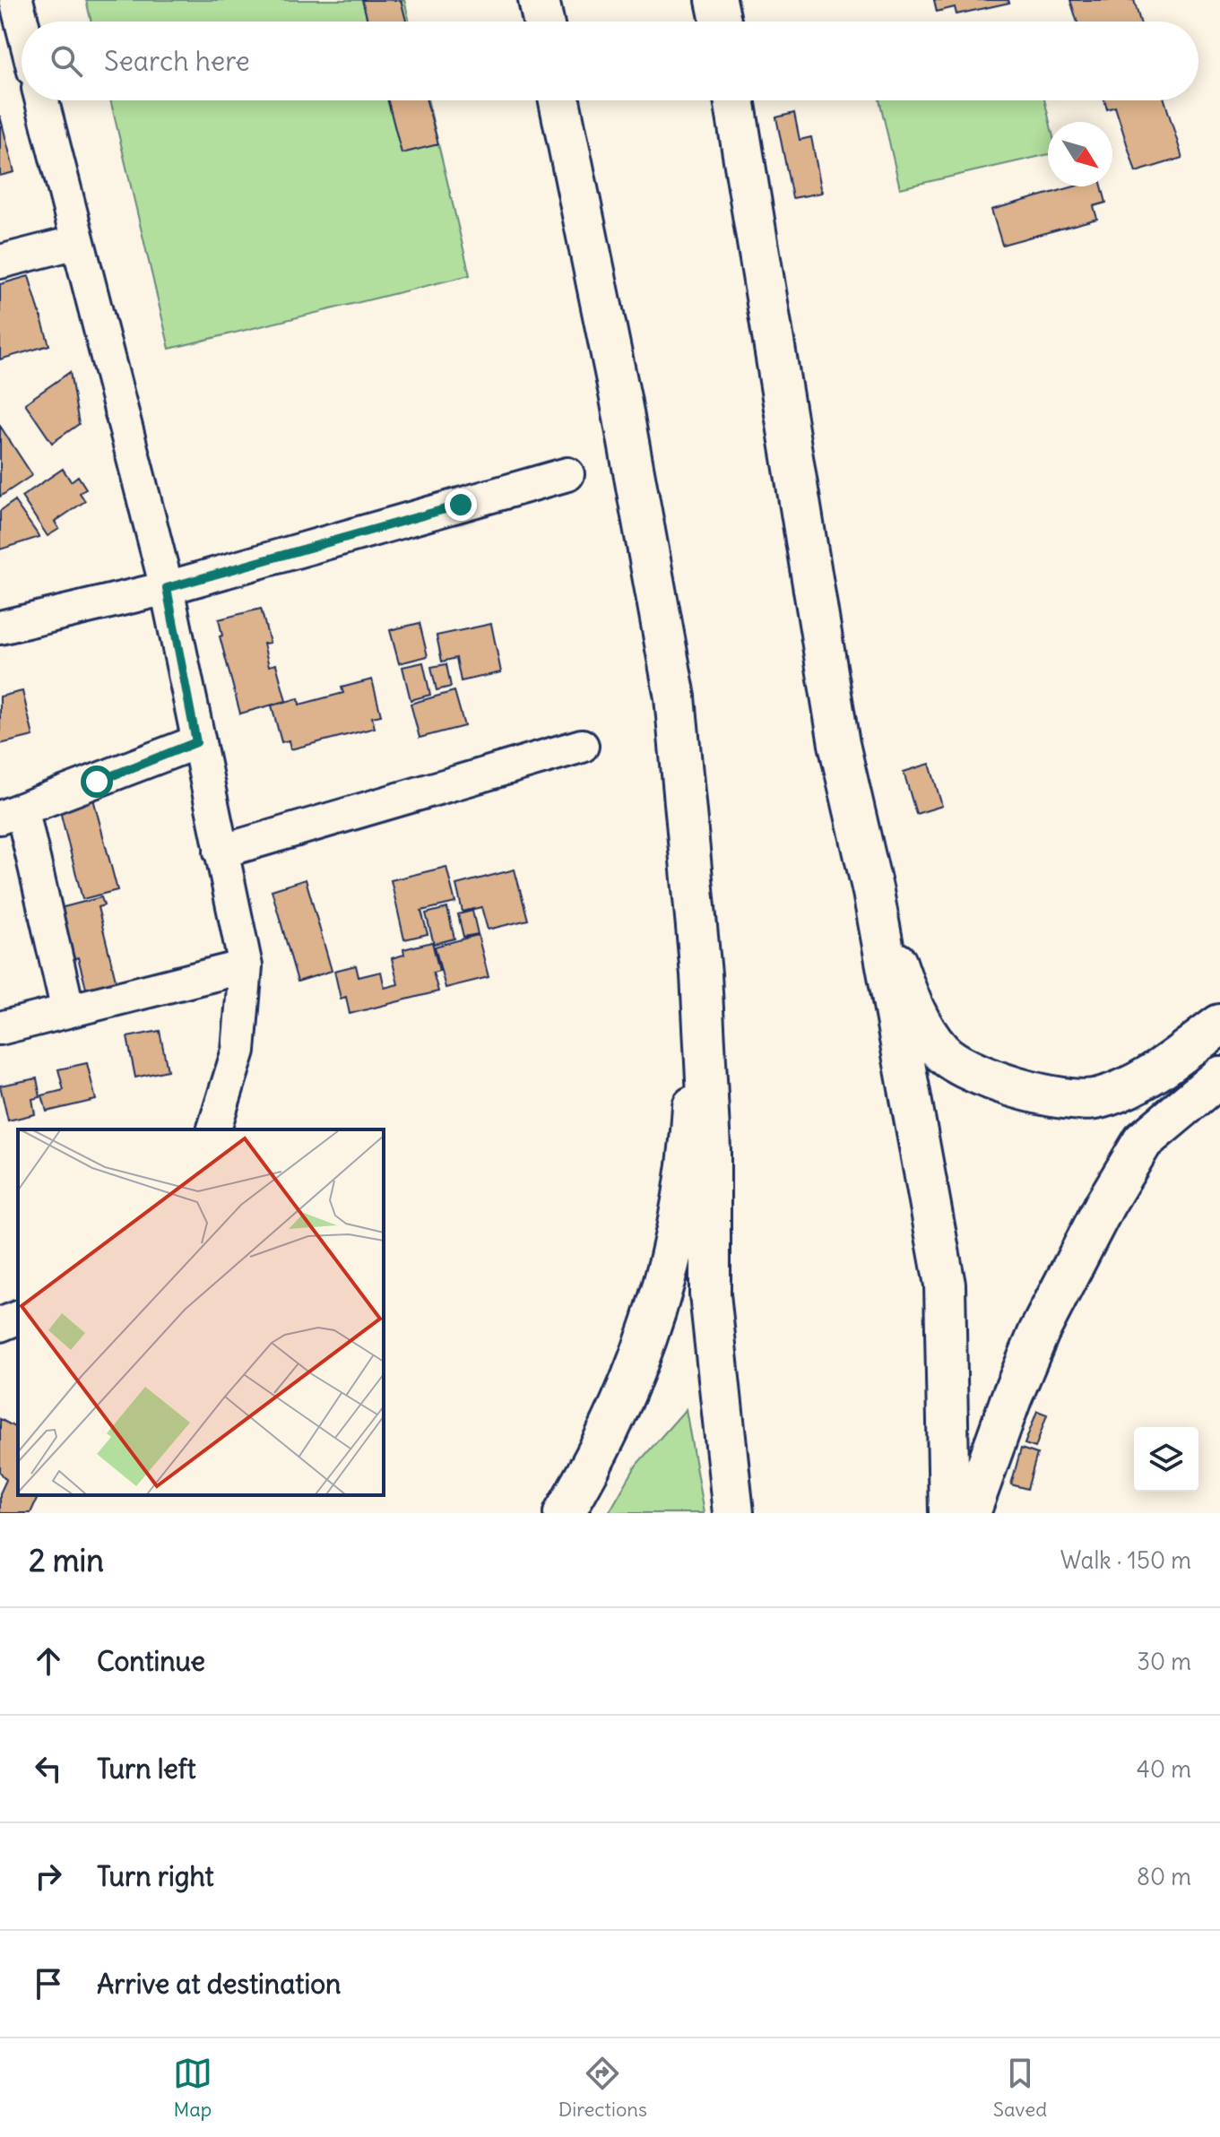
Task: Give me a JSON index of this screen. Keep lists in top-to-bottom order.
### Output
{
  "north": "bottom right",
  "page": {
    "search": "Search here",
    "heading": ["2 min", "Walk · 150 m"],
    "list": [
      ["Continue", "30 m"],
      ["Turn left", "40 m"],
      ["Turn right", "80 m"],
      "Arrive at destination"
    ],
    "nav": ["Map", "Directions", "Saved"]
  }
}
